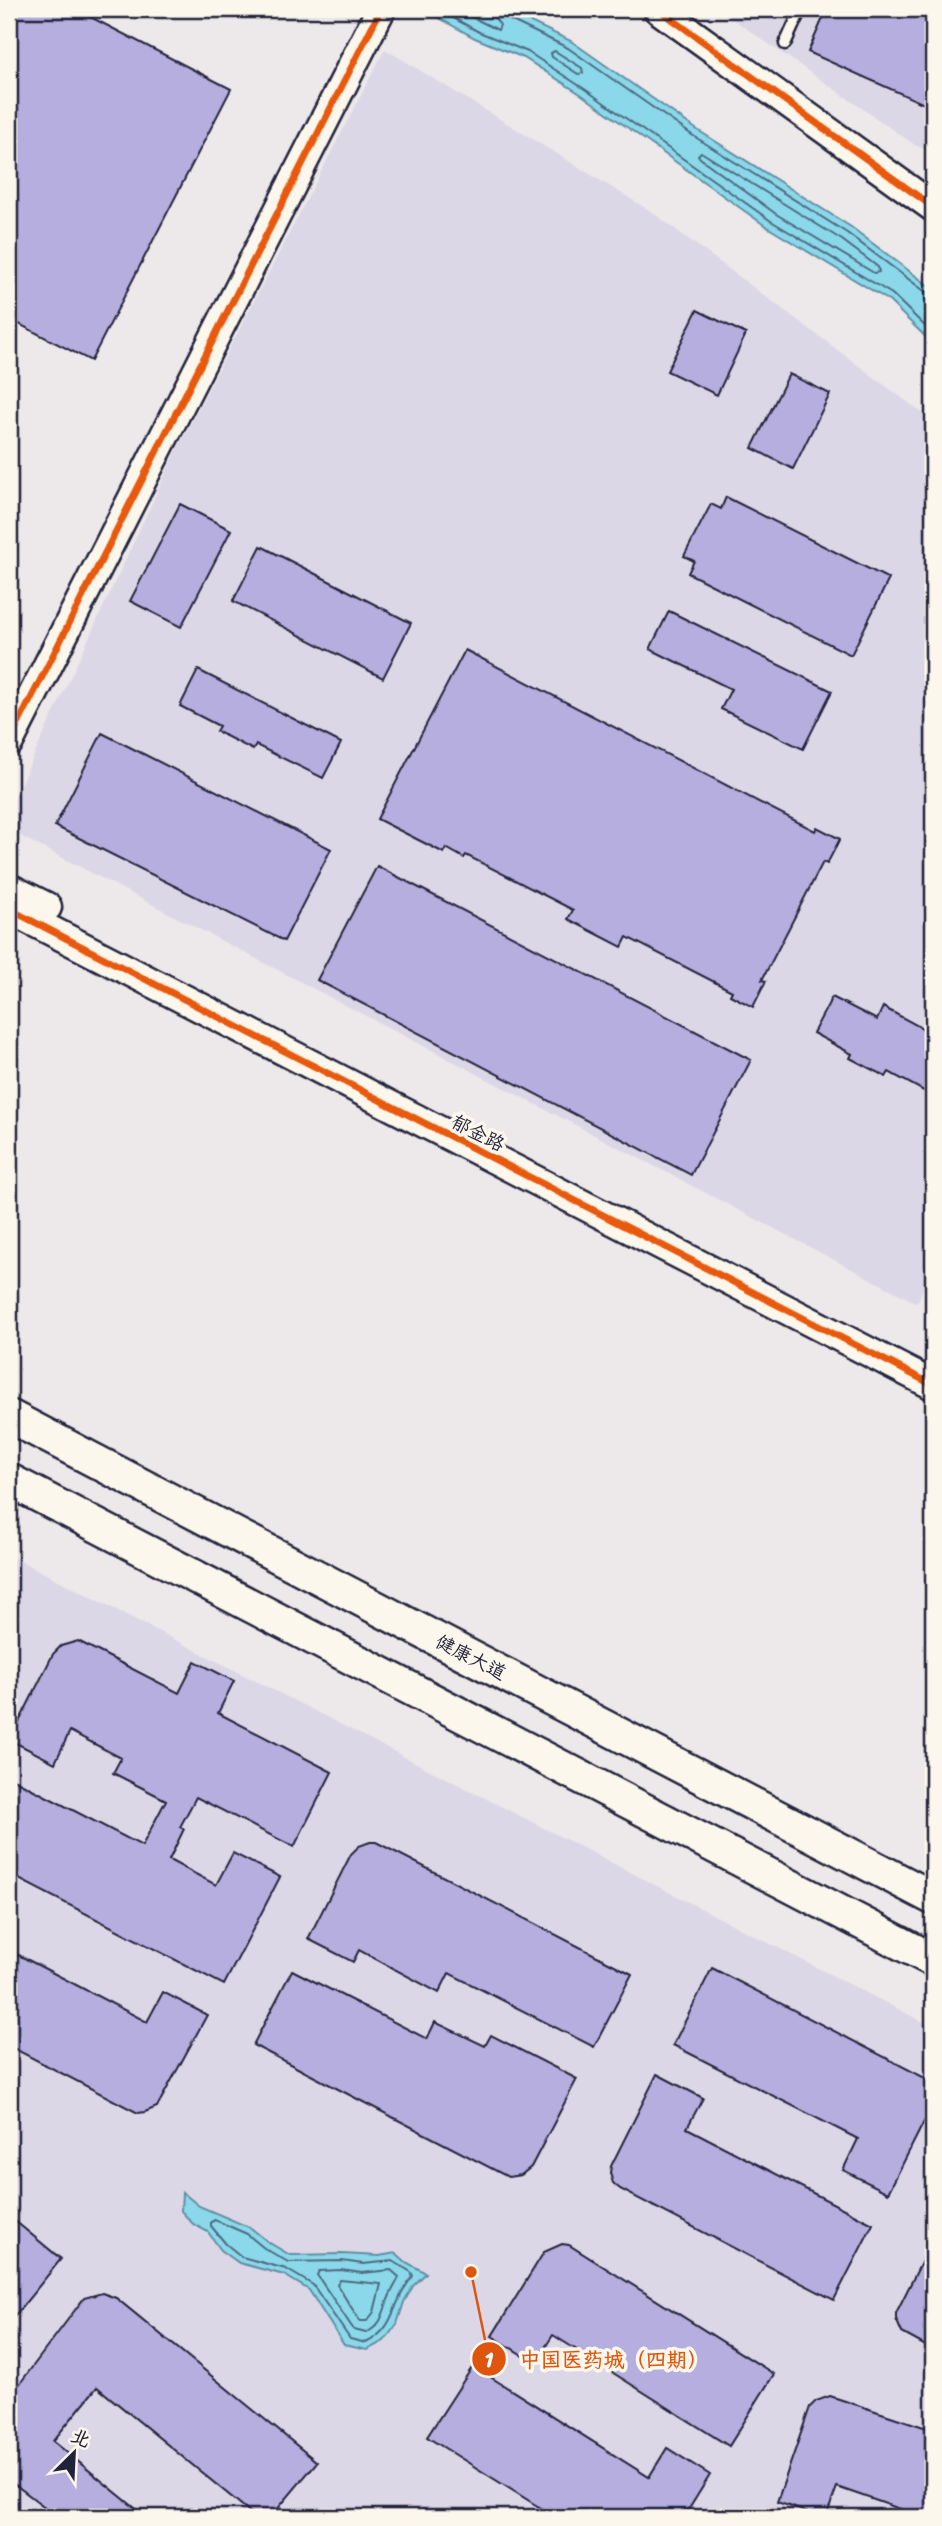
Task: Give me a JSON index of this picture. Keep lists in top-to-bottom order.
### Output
{
  "streets": {
    "main road": ["健康大道"],
    "street": ["郁金路"]
  },
  "places": ["中国医药城（四期）"],
  "north": "top right"
}
